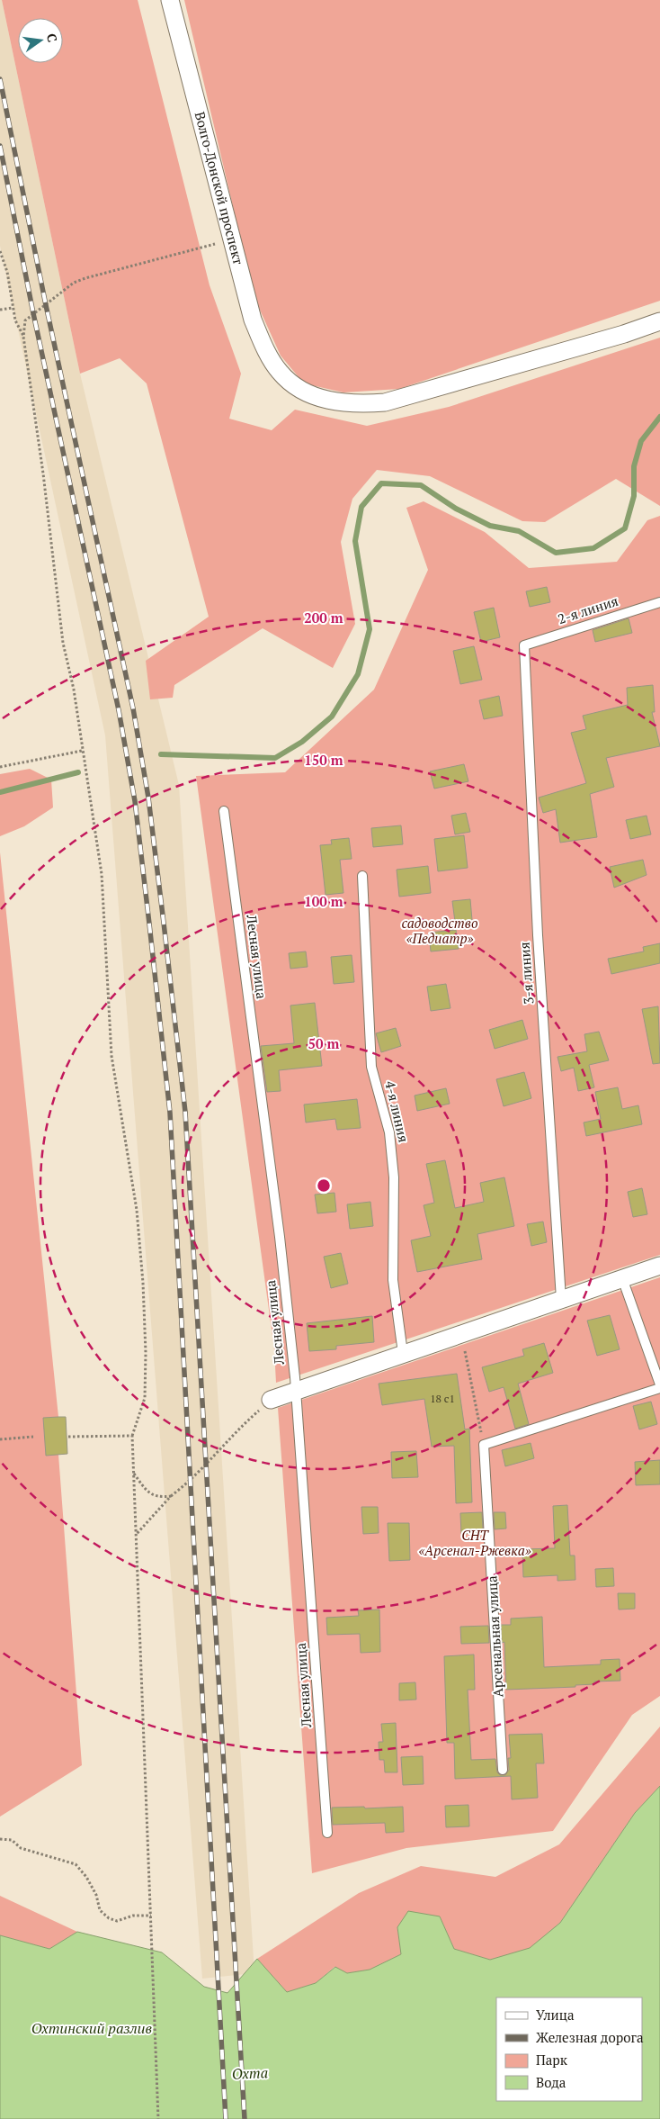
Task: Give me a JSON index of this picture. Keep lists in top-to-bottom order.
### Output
{
  "streets": {
    "street": ["Волго-Донской проспект"],
    "lane": [
      "2-я линия",
      "Лесная улица",
      "3-я линия",
      "4-я линия",
      "Арсенальная улица"
    ]
  },
  "crossings": [
    ["2-я линия", "3-я линия"]
  ],
  "water": ["Охтинский разлив", "Охта"],
  "parks": ["садоводство «Педиатр»", "СНТ «Арсенал-Ржевка»"],
  "house_numbers": ["18 с1"],
  "legend": [
    "Улица",
    "Железная дорога",
    "Парк",
    "Вода"
  ],
  "north": "right",
  "rings": [
    "200 m",
    "150 m",
    "100 m",
    "50 m"
  ]
}
